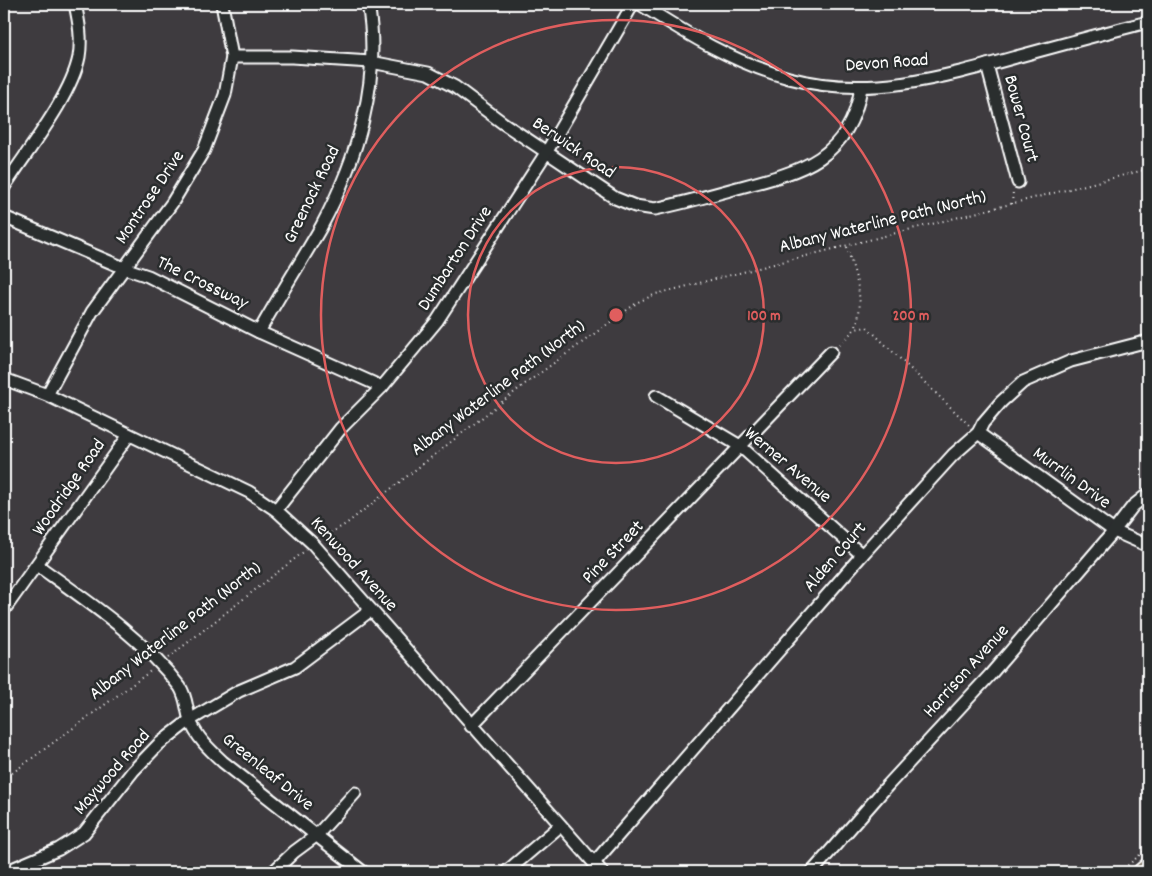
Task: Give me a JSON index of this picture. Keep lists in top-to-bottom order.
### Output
{
  "streets": {
    "street": [
      "Devon Road",
      "Bower Court",
      "Berwick Road",
      "Greenock Road",
      "Montrose Drive",
      "Dumbarton Drive",
      "The Crossway",
      "Werner Avenue",
      "Murrlin Drive",
      "Woodridge Road",
      "Pine Street",
      "Alden Court",
      "Kenwood Avenue",
      "Harrison Avenue",
      "Maywood Road",
      "Greenleaf Drive"
    ],
    "path": ["Albany Waterline Path (North)"]
  },
  "crossings": [
    ["Devon Road", "Bower Court"],
    ["Devon Road", "Berwick Road"],
    ["Berwick Road", "Greenock Road"],
    ["Berwick Road", "Montrose Drive"],
    ["Berwick Road", "Dumbarton Drive"],
    ["Greenock Road", "The Crossway"],
    ["Montrose Drive", "The Crossway"],
    ["Montrose Drive", "Kenwood Avenue"],
    ["Albany Waterline Path (North)", "Kenwood Avenue"],
    ["Albany Waterline Path (North)", "Greenleaf Drive"],
    ["Dumbarton Drive", "The Crossway"],
    ["Dumbarton Drive", "Kenwood Avenue"],
    ["Werner Avenue", "Pine Street"],
    ["Werner Avenue", "Alden Court"],
    ["Murrlin Drive", "Alden Court"],
    ["Murrlin Drive", "Harrison Avenue"],
    ["Woodridge Road", "Kenwood Avenue"],
    ["Woodridge Road", "Greenleaf Drive"],
    ["Pine Street", "Kenwood Avenue"],
    ["Alden Court", "Kenwood Avenue"],
    ["Kenwood Avenue", "Maywood Road"],
    ["Maywood Road", "Greenleaf Drive"]
  ],
  "rings": ["100 m", "200 m"]
}
